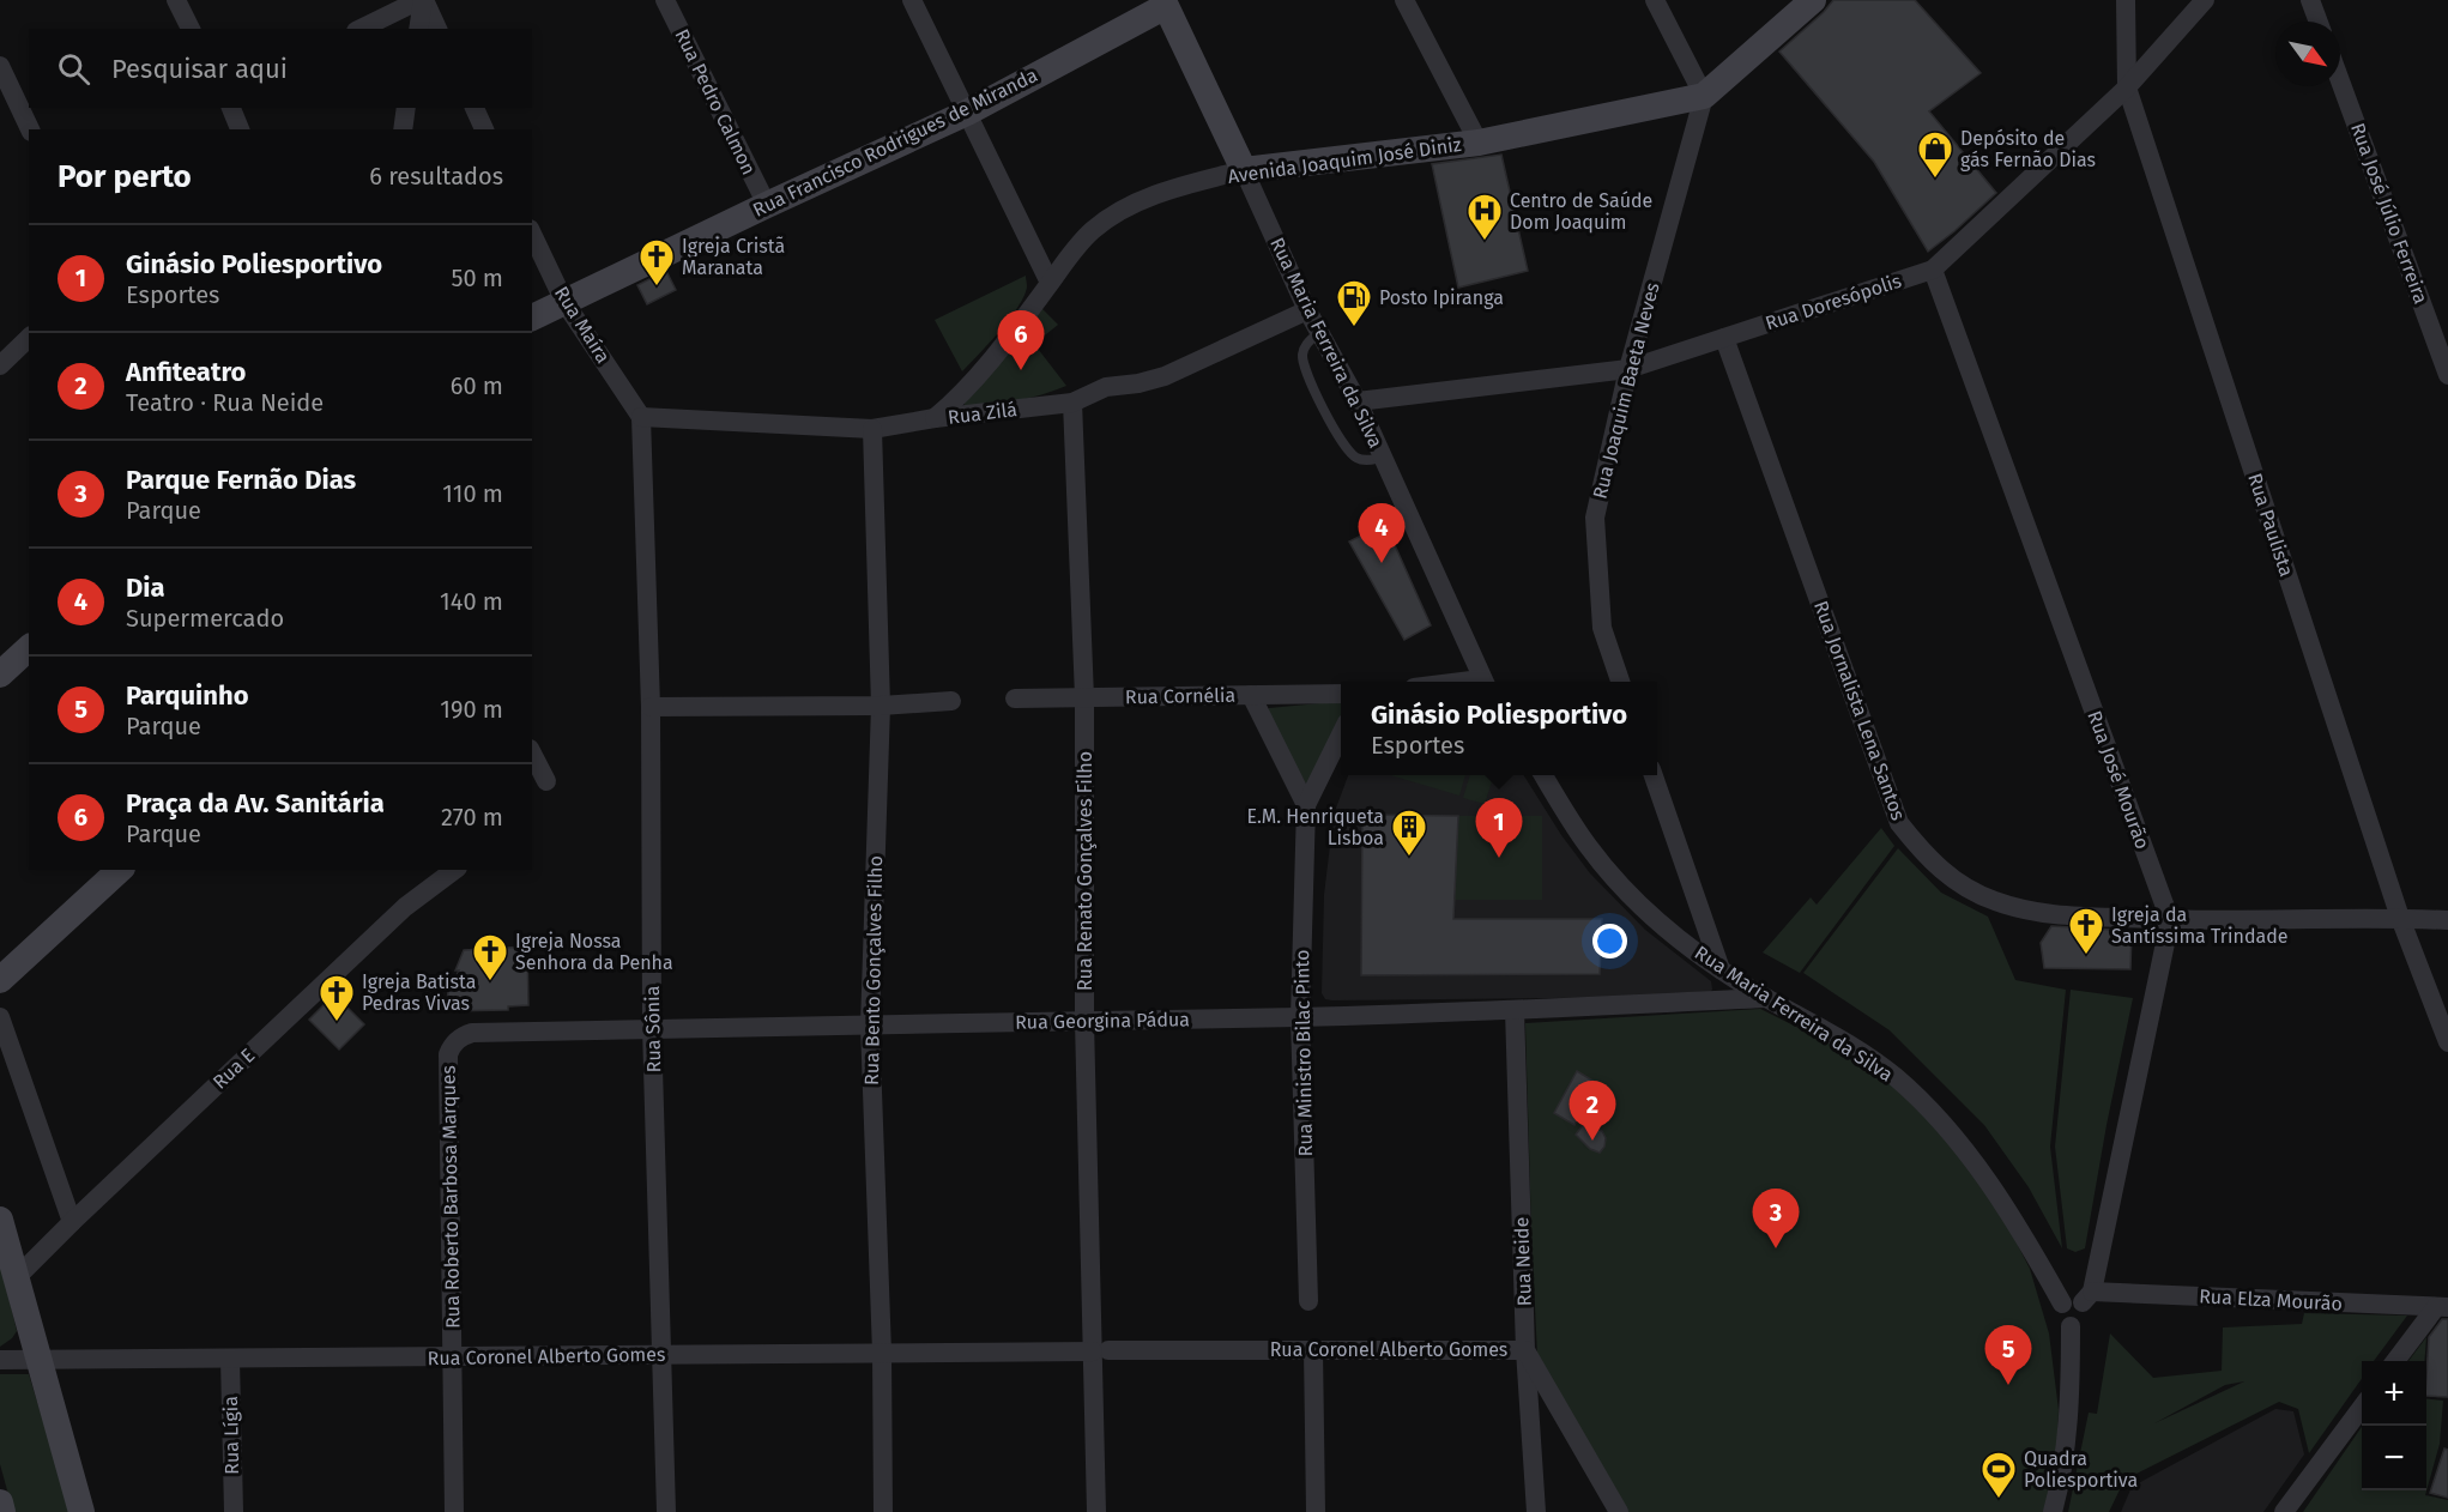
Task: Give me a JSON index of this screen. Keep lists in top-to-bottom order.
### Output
{
  "streets": {
    "street": [
      "Rua Pedro Calmon",
      "Rua Francisco Rodrigues de Miranda",
      "Avenida Joaquim José Diniz",
      "Rua José Júlio Ferreira",
      "Rua Doresópolis",
      "Rua Maíra",
      "Rua Maria Ferreira da Silva",
      "Rua Joaquim Baeta Neves",
      "Rua Zilá",
      "Rua Paulista",
      "Rua Cornélia",
      "Rua Jornalista Lena Santos",
      "Rua José Mourão",
      "Rua Renato Gonçalves Filho",
      "Rua Bento Gonçalves Filho",
      "Rua Georgina Pádua",
      "Rua Sônia",
      "Rua Ministro Bilac Pinto",
      "Rua E",
      "Rua Roberto Barbosa Marques",
      "Rua Neide",
      "Rua Elza Mourão",
      "Rua Coronel Alberto Gomes",
      "Rua Lígia"
    ]
  },
  "crossings": [
    ["Rua Pedro Calmon", "Rua Francisco Rodrigues de Miranda"],
    ["Rua Francisco Rodrigues de Miranda", "Rua Maíra"],
    ["Rua Francisco Rodrigues de Miranda", "Rua Maria Ferreira da Silva"],
    ["Avenida Joaquim José Diniz", "Rua Maria Ferreira da Silva"],
    ["Avenida Joaquim José Diniz", "Rua Joaquim Baeta Neves"],
    ["Avenida Joaquim José Diniz", "Rua Zilá"],
    ["Rua Doresópolis", "Rua Maria Ferreira da Silva"],
    ["Rua Doresópolis", "Rua Joaquim Baeta Neves"],
    ["Rua Doresópolis", "Rua Paulista"],
    ["Rua Doresópolis", "Rua Jornalista Lena Santos"],
    ["Rua Doresópolis", "Rua José Mourão"],
    ["Rua Maíra", "Rua Zilá"],
    ["Rua Maíra", "Rua Sônia"],
    ["Rua Maria Ferreira da Silva", "Rua Zilá"],
    ["Rua Maria Ferreira da Silva", "Rua Georgina Pádua"],
    ["Rua Maria Ferreira da Silva", "Rua Elza Mourão"],
    ["Rua Zilá", "Rua Renato Gonçalves Filho"],
    ["Rua Zilá", "Rua Bento Gonçalves Filho"],
    ["Rua Zilá", "Rua Sônia"],
    ["Rua Paulista", "Rua Jornalista Lena Santos"],
    ["Rua Cornélia", "Rua Renato Gonçalves Filho"],
    ["Rua Cornélia", "Rua Ministro Bilac Pinto"],
    ["Rua Jornalista Lena Santos", "Rua José Mourão"],
    ["Rua Renato Gonçalves Filho", "Rua Georgina Pádua"],
    ["Rua Renato Gonçalves Filho", "Rua Coronel Alberto Gomes"],
    ["Rua Bento Gonçalves Filho", "Rua Georgina Pádua"],
    ["Rua Bento Gonçalves Filho", "Rua Coronel Alberto Gomes"],
    ["Rua Georgina Pádua", "Rua Sônia"],
    ["Rua Georgina Pádua", "Rua Ministro Bilac Pinto"],
    ["Rua Georgina Pádua", "Rua Roberto Barbosa Marques"],
    ["Rua Georgina Pádua", "Rua Neide"],
    ["Rua Sônia", "Rua Coronel Alberto Gomes"],
    ["Rua Roberto Barbosa Marques", "Rua Coronel Alberto Gomes"],
    ["Rua Neide", "Rua Coronel Alberto Gomes"],
    ["Rua Coronel Alberto Gomes", "Rua Lígia"]
  ],
  "places": {
    "shop": ["Depósito de gás Fernão Dias"],
    "hospital": ["Centro de Saúde Dom Joaquim"],
    "church": [
      "Igreja Cristã Maranata",
      "Igreja da Santíssima Trindade",
      "Igreja Nossa Senhora da Penha",
      "Igreja Batista Pedras Vivas"
    ],
    "fuel station": ["Posto Ipiranga"],
    "building": ["E.M. Henriqueta Lisboa"],
    "sports": ["Quadra Poliesportiva"]
  },
  "north": "bottom right",
  "page": {
    "search": "Pesquisar aqui",
    "heading": ["Por perto", "6 resultados"],
    "list": [
      {
        "mark": "1",
        "name": "Ginásio Poliesportivo",
        "note": "Esportes",
        "value": "50 m"
      },
      {
        "mark": "2",
        "name": "Anfiteatro",
        "note": "Teatro · Rua Neide",
        "value": "60 m"
      },
      {
        "mark": "3",
        "name": "Parque Fernão Dias",
        "note": "Parque",
        "value": "110 m"
      },
      {
        "mark": "4",
        "name": "Dia",
        "note": "Supermercado",
        "value": "140 m"
      },
      {
        "mark": "5",
        "name": "Parquinho",
        "note": "Parque",
        "value": "190 m"
      },
      {
        "mark": "6",
        "name": "Praça da Av. Sanitária",
        "note": "Parque",
        "value": "270 m"
      }
    ],
    "pins": [
      "6",
      "4",
      "1",
      "2",
      "3",
      "5"
    ],
    "popup": ["Ginásio Poliesportivo", "Esportes"],
    "map_buttons": ["+", "−"]
  }
}
